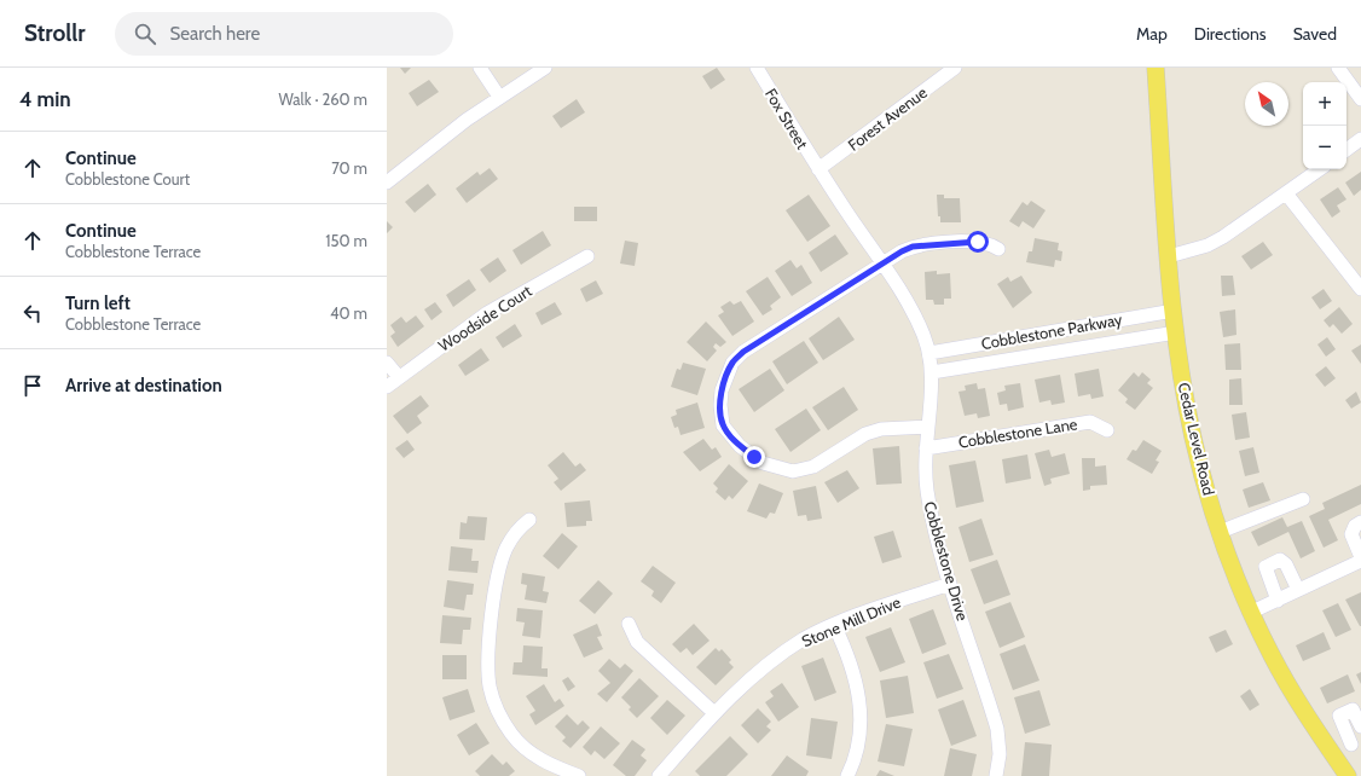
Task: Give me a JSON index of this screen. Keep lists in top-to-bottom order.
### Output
{
  "streets": {
    "main road": ["Cedar Level Road"],
    "street": [
      "Fox Street",
      "Forest Avenue",
      "Woodside Court",
      "Cobblestone Parkway",
      "Cobblestone Lane",
      "Cobblestone Drive",
      "Stone Mill Drive"
    ]
  },
  "crossings": [
    ["Fox Street", "Forest Avenue"],
    ["Fox Street", "Cobblestone Drive"],
    ["Forest Avenue", "Cobblestone Drive"],
    ["Cobblestone Parkway", "Cedar Level Road"],
    ["Cobblestone Parkway", "Cobblestone Drive"],
    ["Cobblestone Lane", "Cobblestone Drive"],
    ["Cobblestone Drive", "Stone Mill Drive"]
  ],
  "north": "top left",
  "page": {
    "header": "Strollr",
    "search": "Search here",
    "nav": ["Map", "Directions", "Saved"],
    "heading": ["4 min", "Walk · 260 m"],
    "map_buttons": ["+", "−"],
    "list": [
      ["Continue", "Cobblestone Court", "70 m"],
      ["Continue", "Cobblestone Terrace", "150 m"],
      ["Turn left", "Cobblestone Terrace", "40 m"],
      "Arrive at destination"
    ]
  }
}
